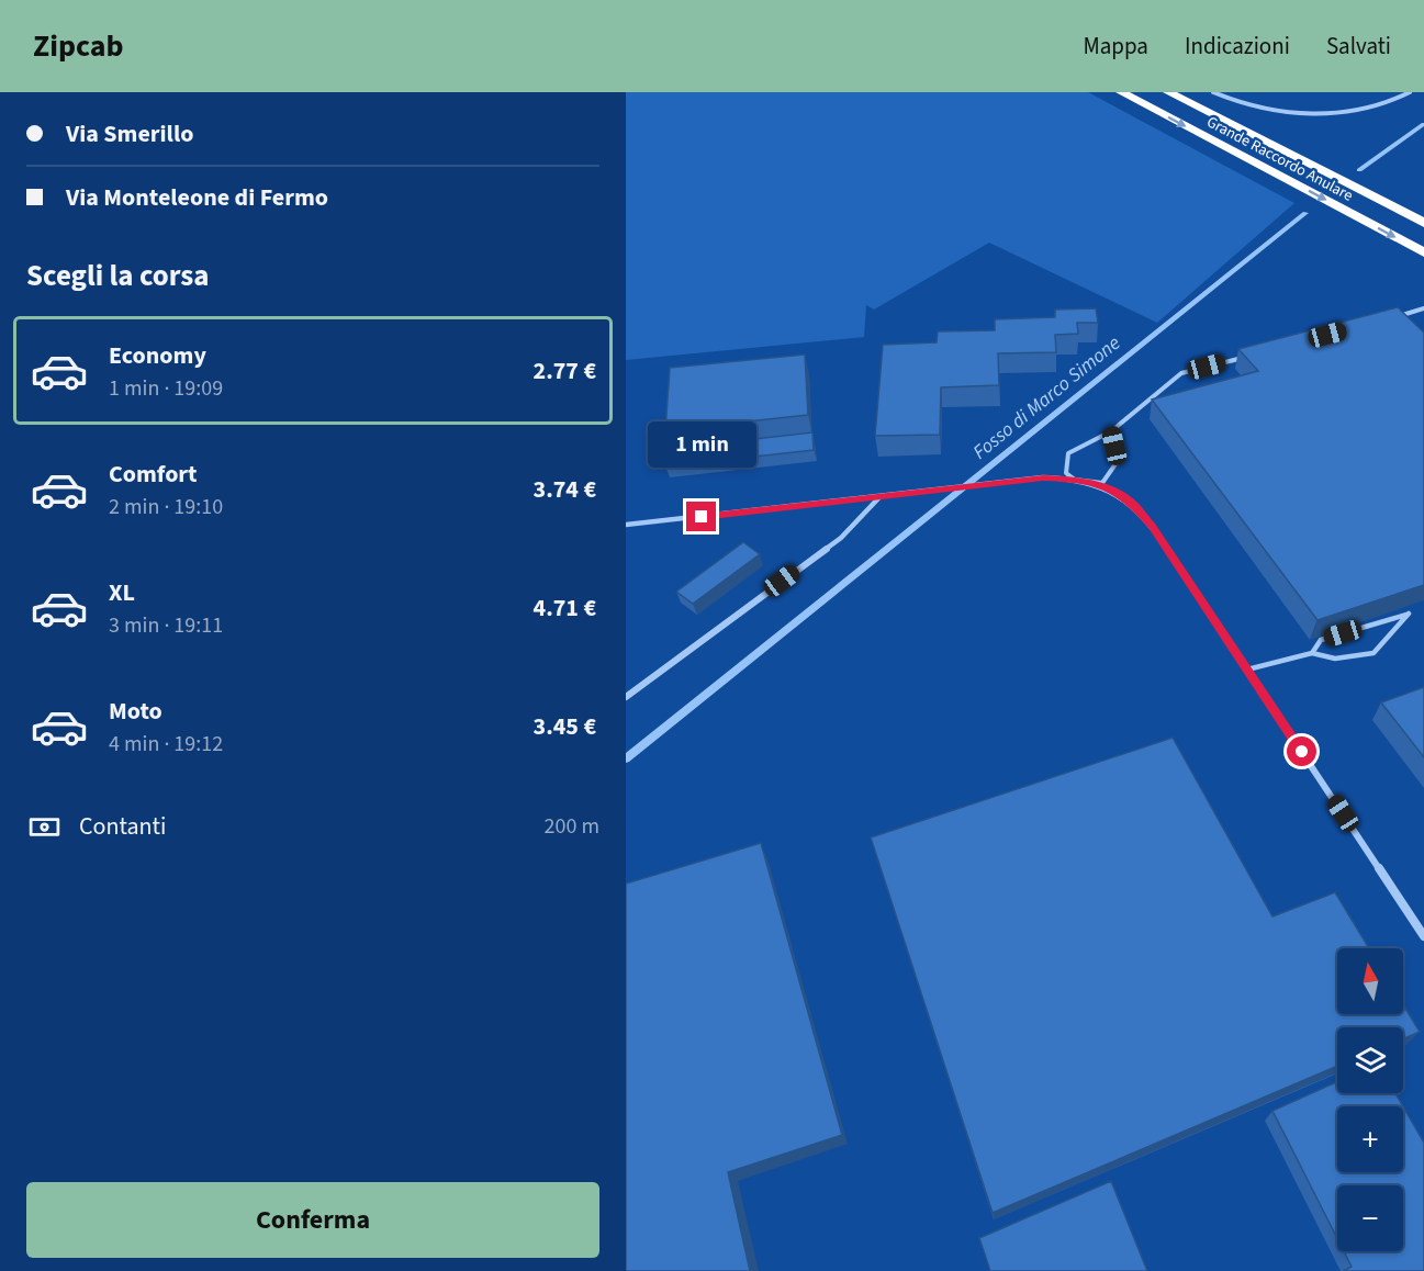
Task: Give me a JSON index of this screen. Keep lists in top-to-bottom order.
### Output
{
  "streets": {
    "highway": ["Grande Raccordo Anulare"]
  },
  "water": ["Fosso di Marco Simone"],
  "north": "top",
  "page": {
    "header": "Zipcab",
    "nav": ["Mappa", "Indicazioni", "Salvati"],
    "banner": ["Via Smerillo", "Via Monteleone di Fermo"],
    "heading": "Scegli la corsa",
    "list": [
      {
        "name": "Economy",
        "note": "1 min · 19:09",
        "value": "2.77 €"
      },
      {
        "name": "Comfort",
        "note": "2 min · 19:10",
        "value": "3.74 €"
      },
      {
        "name": "XL",
        "note": "3 min · 19:11",
        "value": "4.71 €"
      },
      {
        "name": "Moto",
        "note": "4 min · 19:12",
        "value": "3.45 €"
      }
    ],
    "bubble": "1 min",
    "pay": ["Contanti", "200 m"],
    "map_buttons": ["+", "−"],
    "buttons": "Conferma"
  }
}
